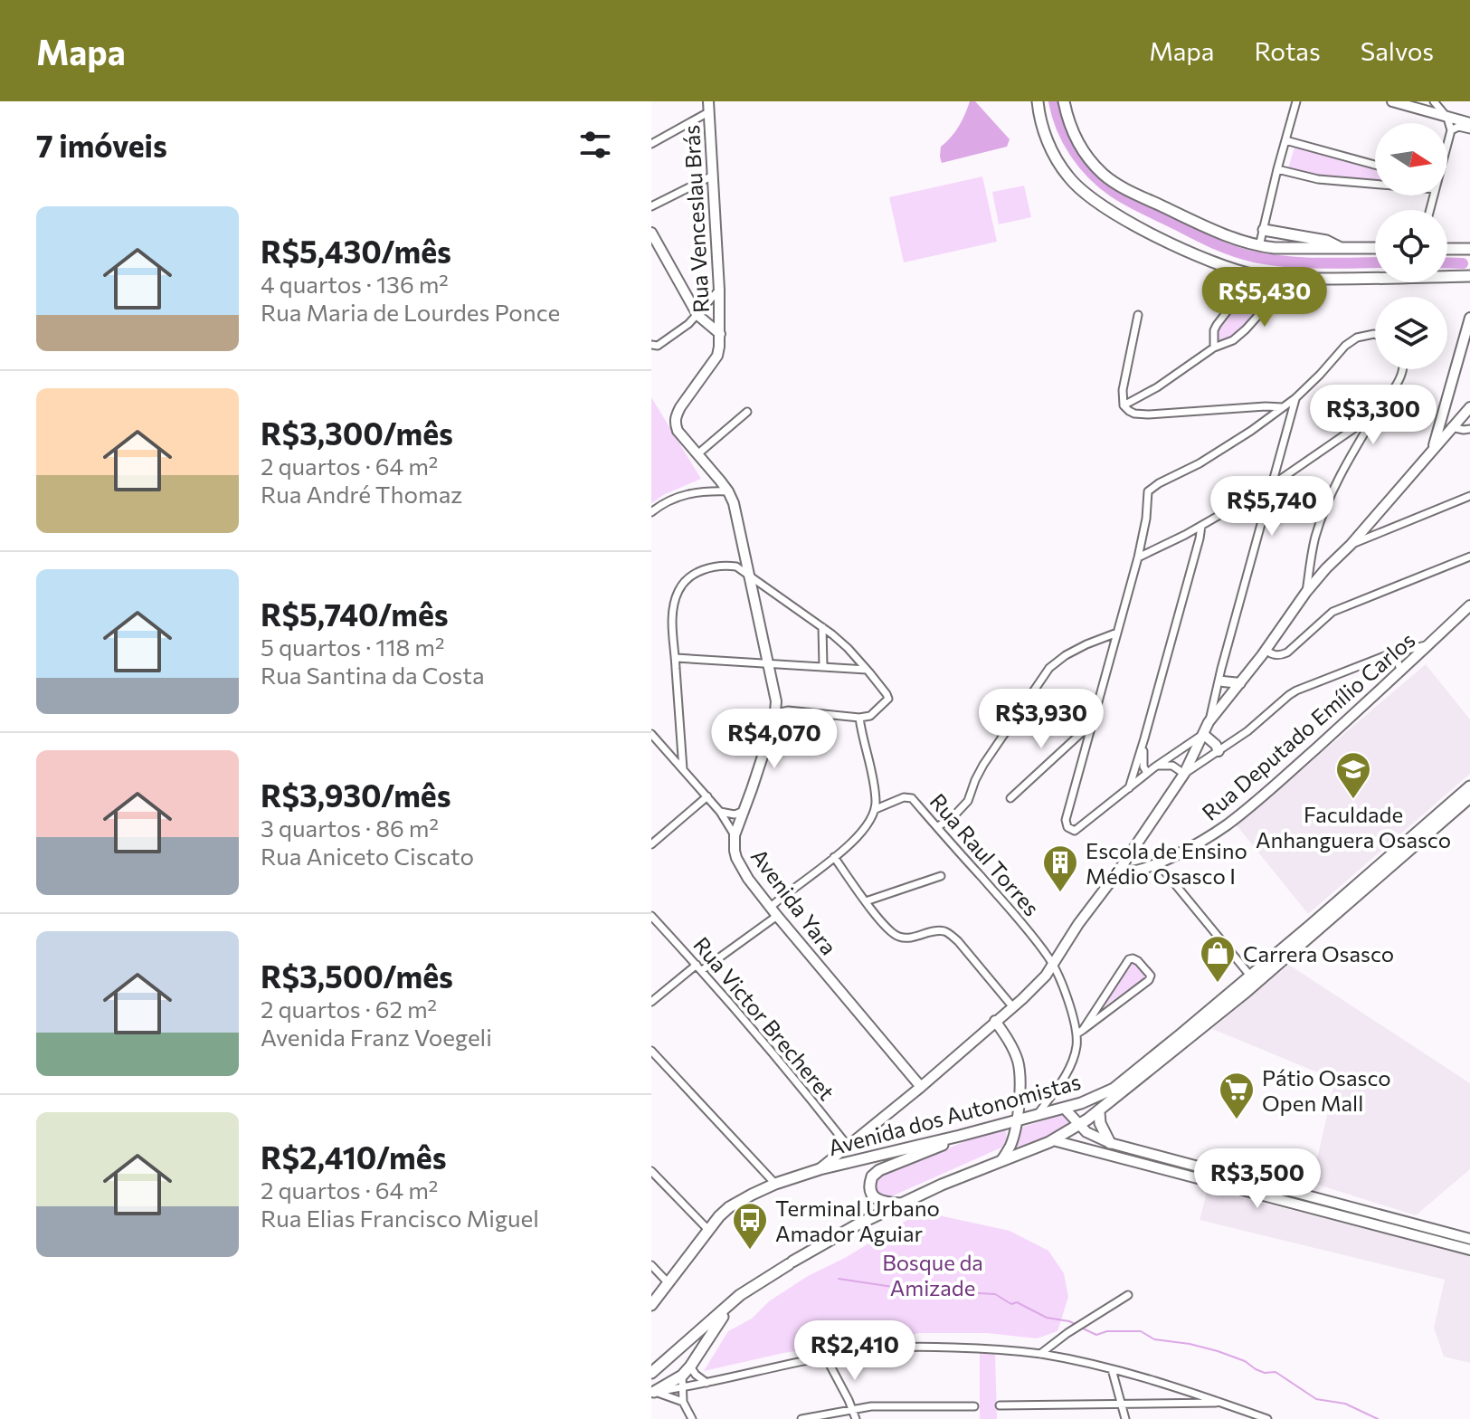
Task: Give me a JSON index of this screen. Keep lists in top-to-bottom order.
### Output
{
  "streets": {
    "main road": ["Avenida dos Autonomistas"],
    "street": [
      "Rua Venceslau Brás",
      "Rua Deputado Emílio Carlos",
      "Rua Raul Torres",
      "Avenida Yara",
      "Rua Victor Brecheret"
    ]
  },
  "crossings": [
    ["Rua Venceslau Brás", "Avenida Yara"]
  ],
  "parks": ["Bosque da Amizade"],
  "places": {
    "school or university": ["Faculdade Anhanguera Osasco"],
    "building": ["Escola de Ensino Médio Osasco I"],
    "shop": ["Carrera Osasco"],
    "supermarket": ["Pátio Osasco Open Mall"],
    "bus stop": ["Terminal Urbano Amador Aguiar"]
  },
  "north": "right",
  "page": {
    "header": "Mapa",
    "nav": ["Mapa", "Rotas", "Salvos"],
    "heading": "7 imóveis",
    "list": [
      {
        "name": "R$5,430/mês",
        "note": "4 quartos · 136 m² · Rua Maria de Lourdes Ponce"
      },
      {
        "name": "R$3,300/mês",
        "note": "2 quartos · 64 m² · Rua André Thomaz"
      },
      {
        "name": "R$5,740/mês",
        "note": "5 quartos · 118 m² · Rua Santina da Costa"
      },
      {
        "name": "R$3,930/mês",
        "note": "3 quartos · 86 m² · Rua Aniceto Ciscato"
      },
      {
        "name": "R$3,500/mês",
        "note": "2 quartos · 62 m² · Avenida Franz Voegeli"
      },
      {
        "name": "R$2,410/mês",
        "note": "2 quartos · 64 m² · Rua Elias Francisco Miguel"
      }
    ],
    "price": [
      "R$5,430",
      "R$3,300",
      "R$5,740",
      "R$3,930",
      "R$4,070",
      "R$3,500",
      "R$2,410"
    ]
  }
}
